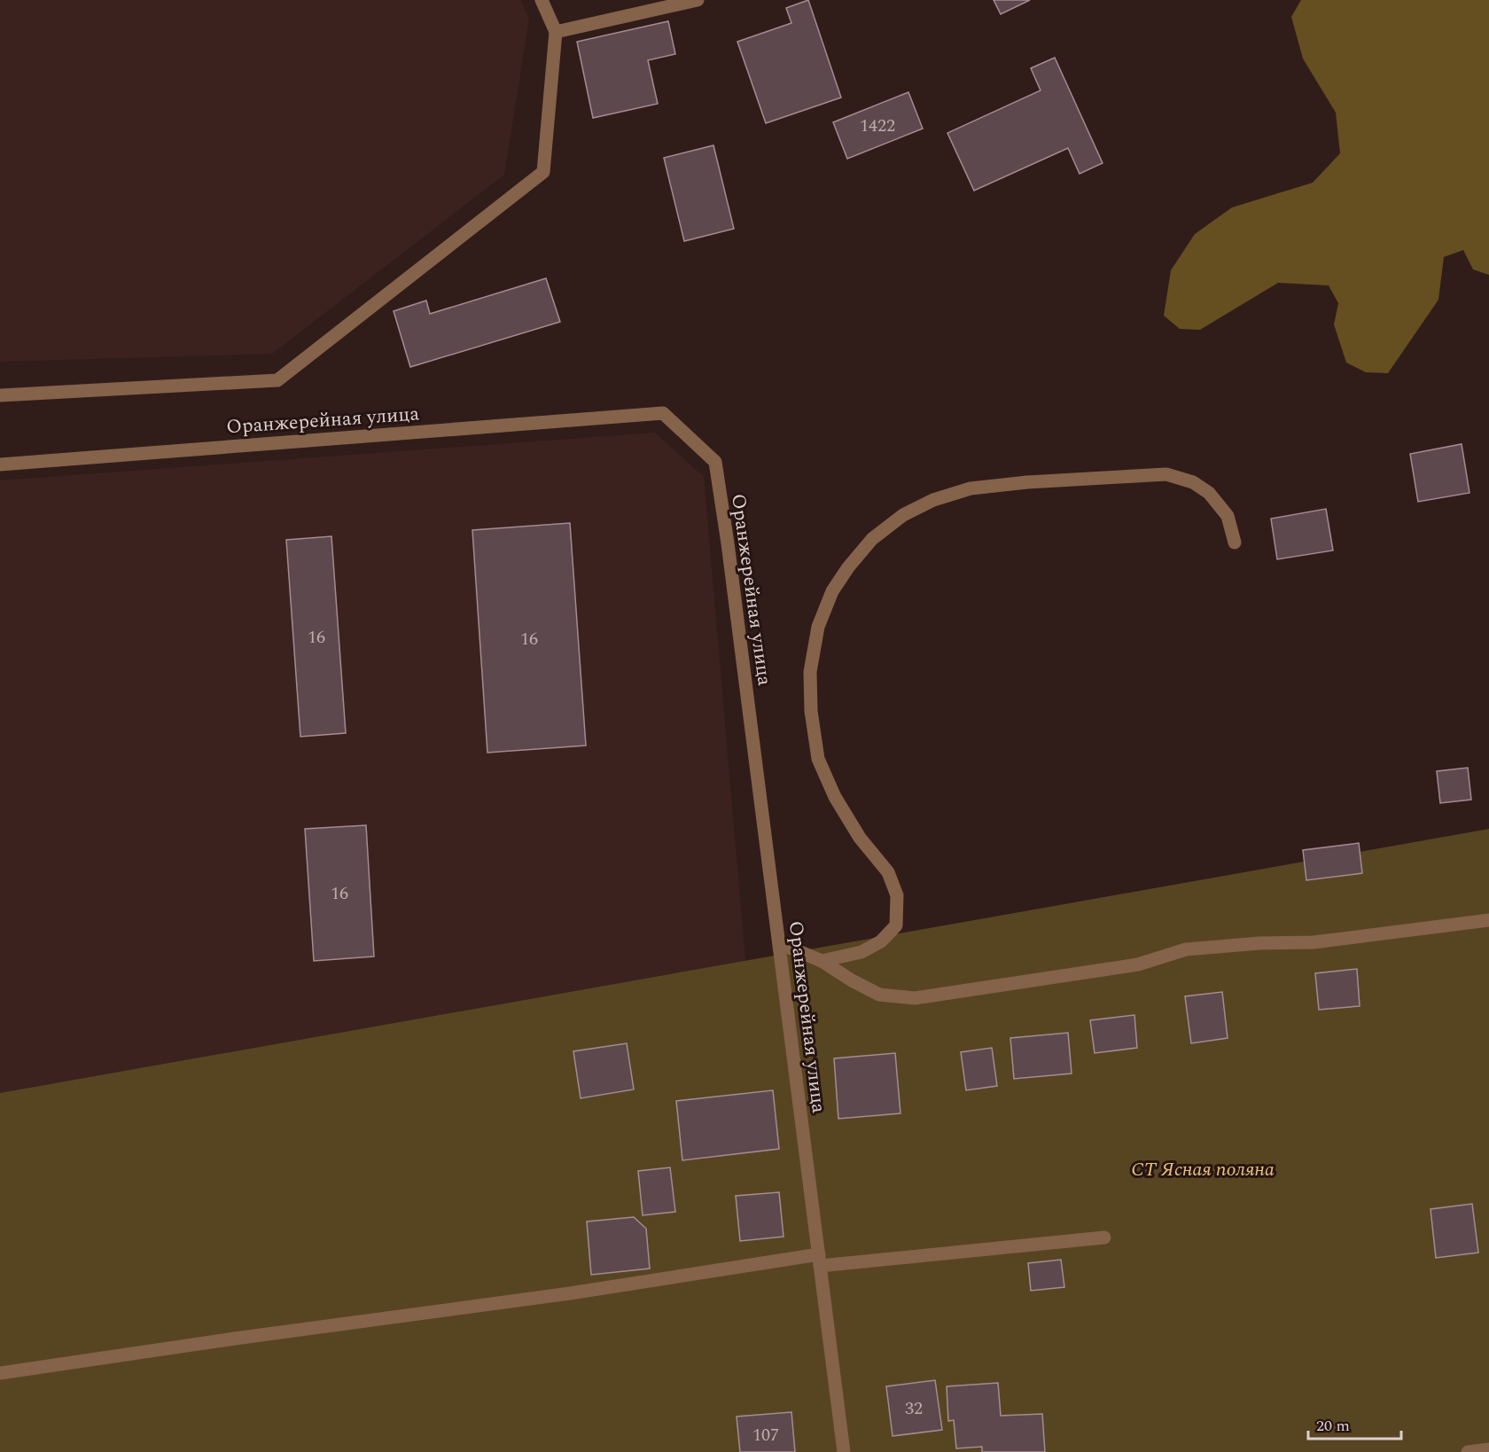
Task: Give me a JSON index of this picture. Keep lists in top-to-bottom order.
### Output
{
  "streets": {
    "street": ["Оранжерейная улица"]
  },
  "parks": ["СТ Ясная поляна"],
  "house_numbers": [
    "1422",
    "16",
    "16",
    "16",
    "32",
    "107"
  ],
  "scale_bar": "20 m"
}
